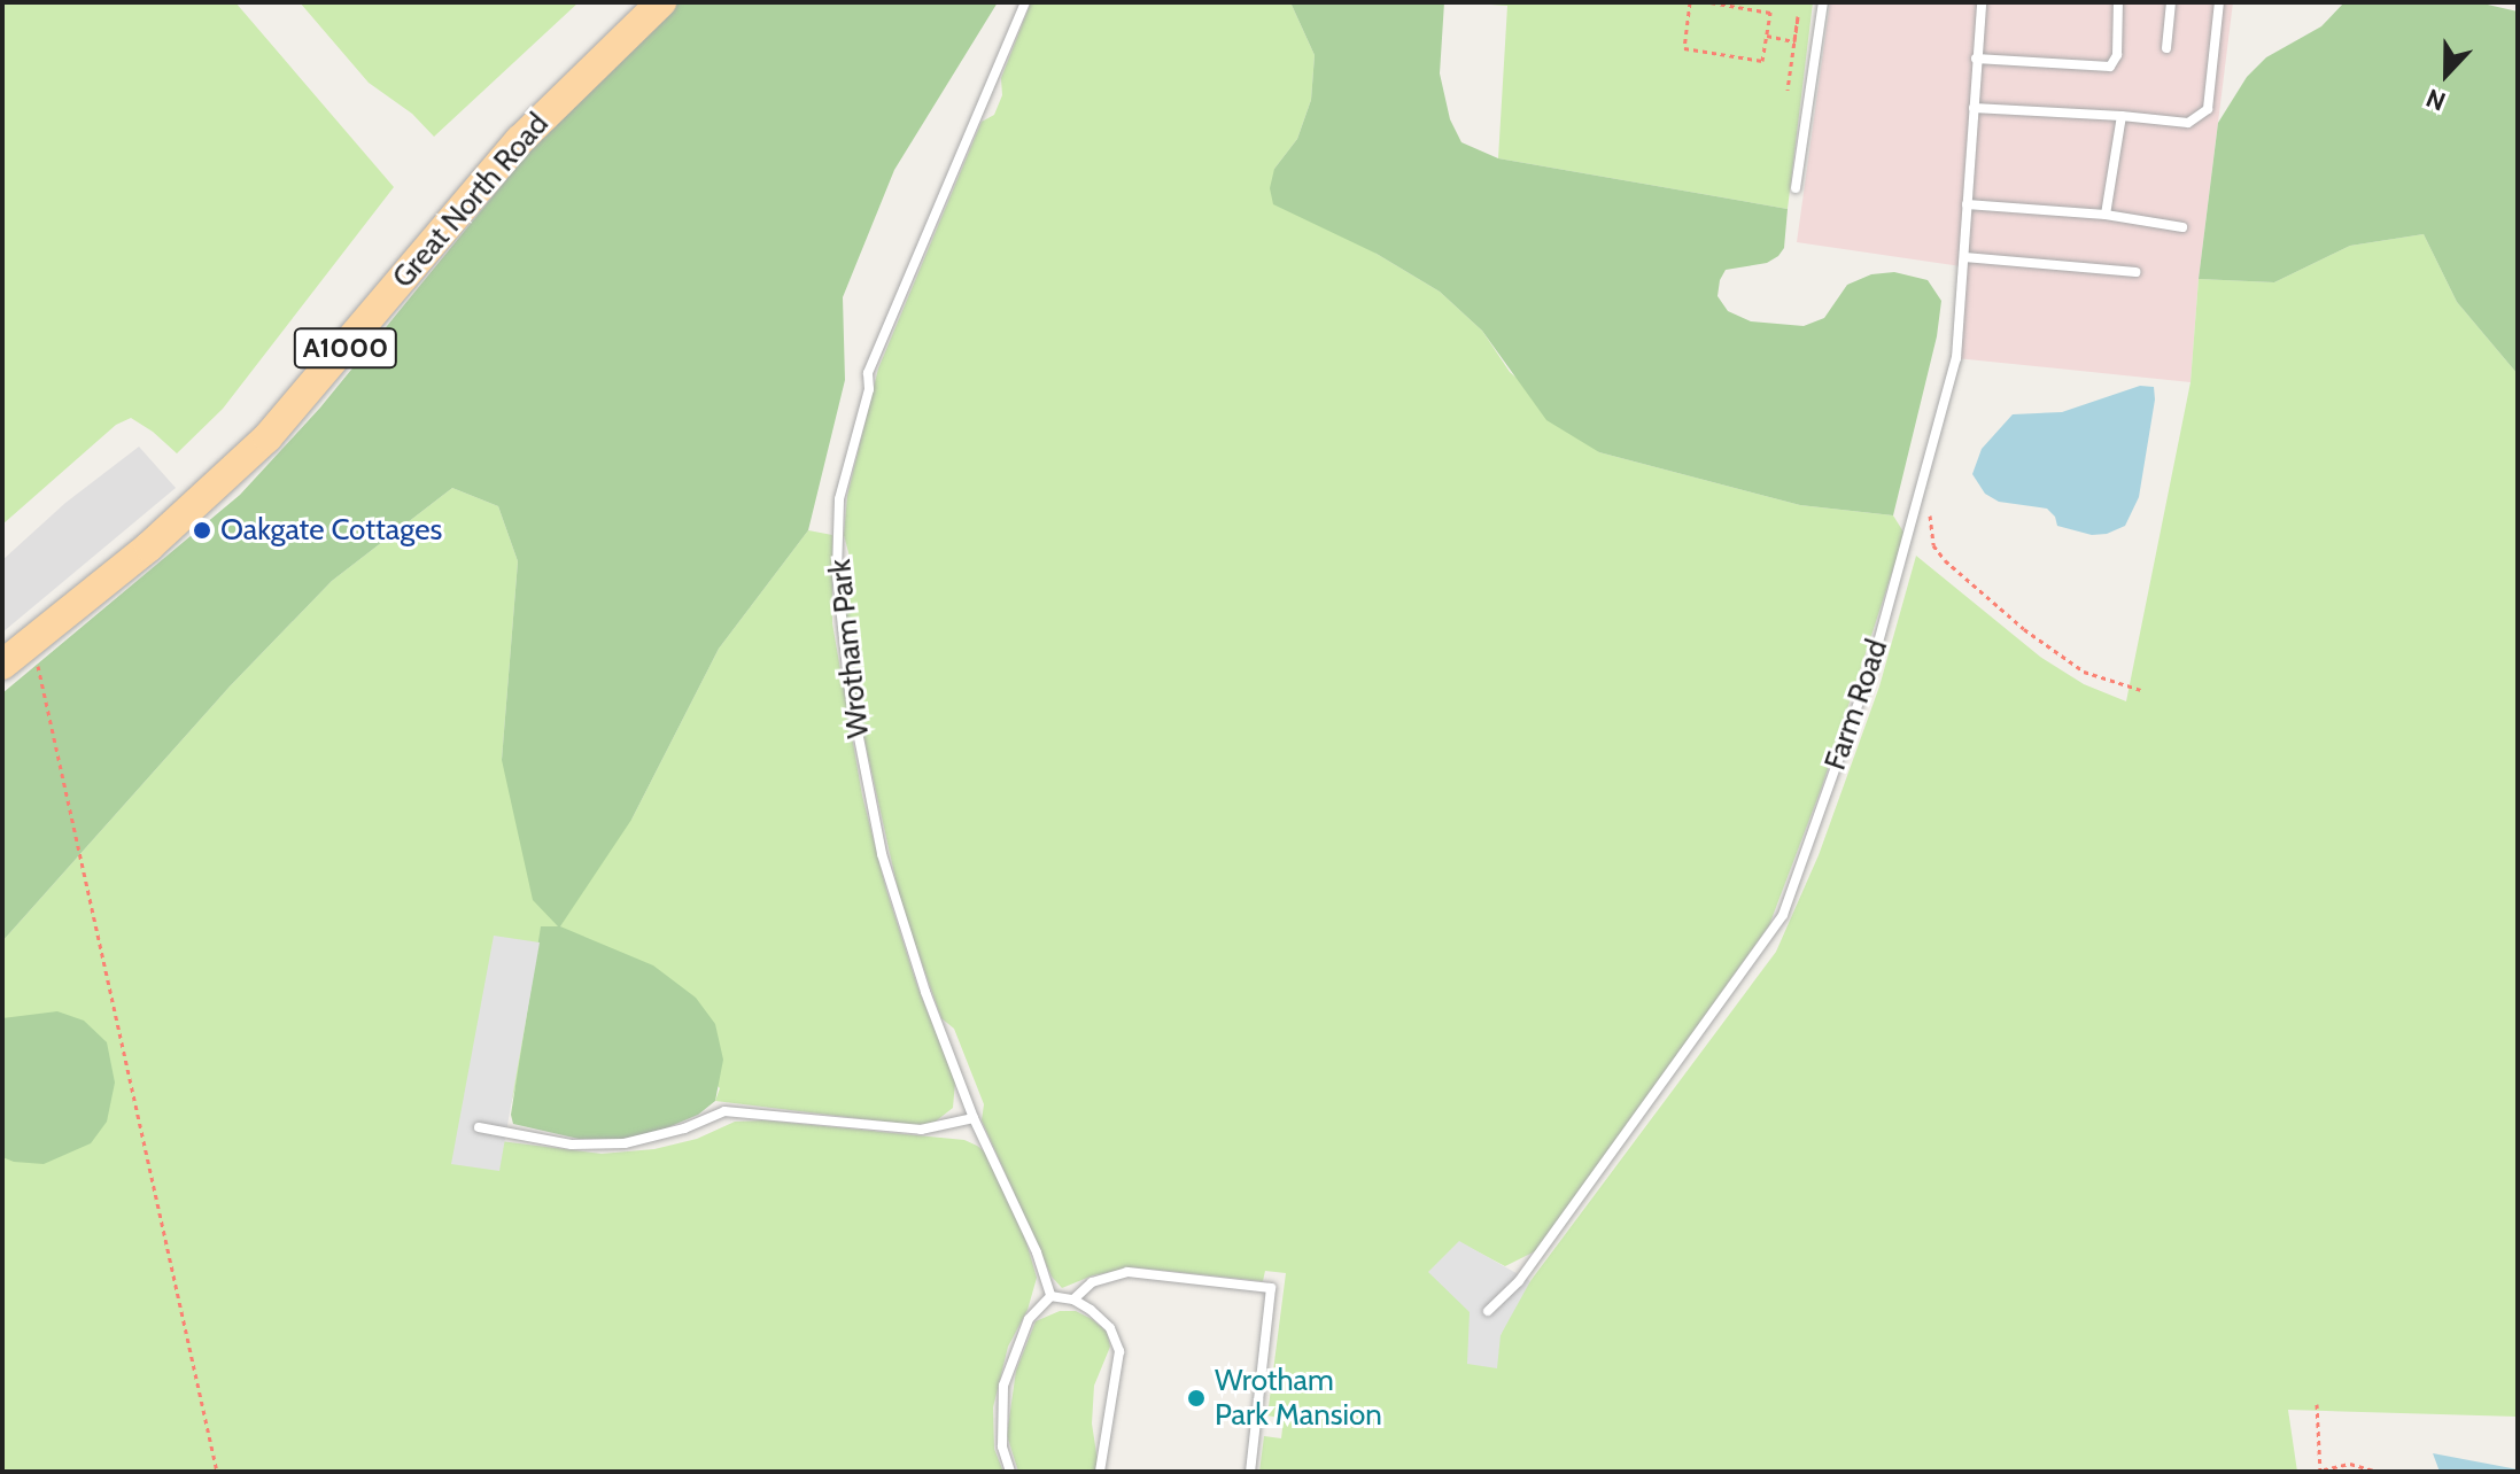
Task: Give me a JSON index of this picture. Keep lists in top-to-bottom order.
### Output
{
  "streets": {
    "main road": ["Great North Road", "A1000"],
    "lane": ["Wrotham Park", "Farm Road"]
  },
  "places": ["Oakgate Cottages", "Wrotham Park Mansion"],
  "north": "bottom"
}
